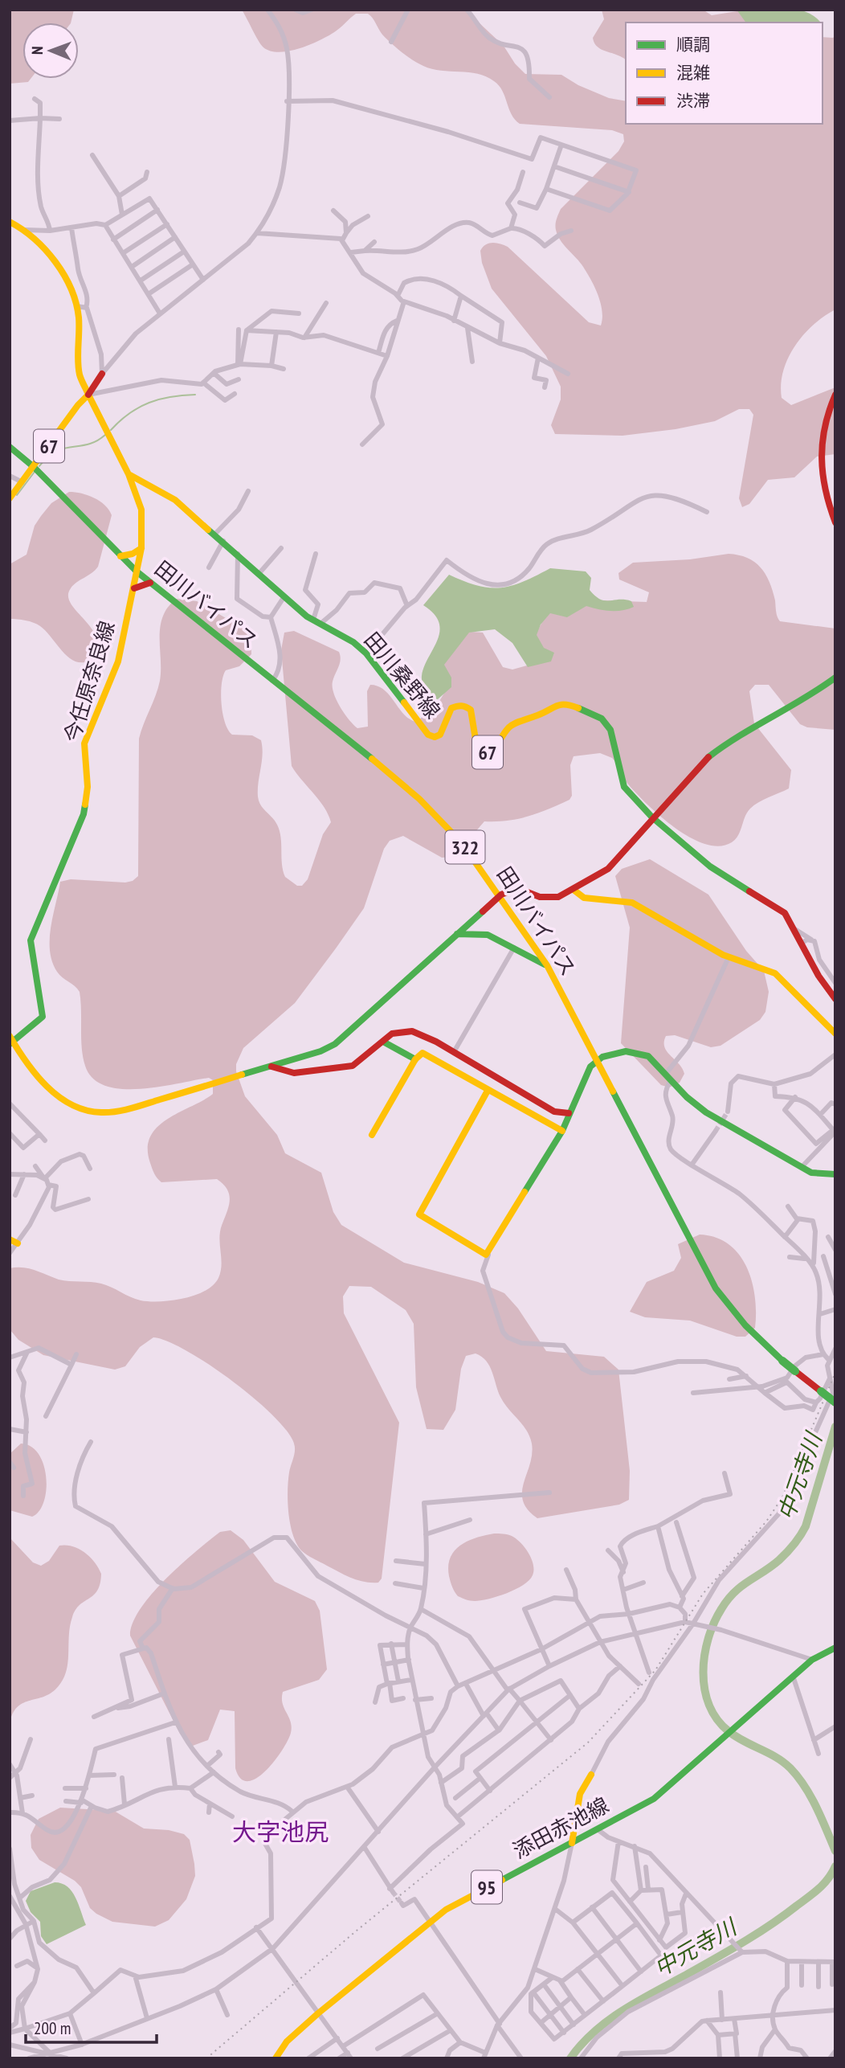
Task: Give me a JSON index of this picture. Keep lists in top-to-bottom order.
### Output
{
  "streets": {
    "main road": [
      "67",
      "田川バイパス",
      "田川桑野線",
      "今任原奈良線",
      "322",
      "添田赤池線",
      "95"
    ]
  },
  "crossings": [
    ["67", "田川バイパス"],
    ["田川バイパス", "今任原奈良線"],
    ["田川桑野線", "今任原奈良線"]
  ],
  "districts": ["大字池尻"],
  "water": ["中元寺川"],
  "legend": ["順調", "混雑", "渋滞"],
  "scale_bar": "200 m",
  "north": "left"
}
